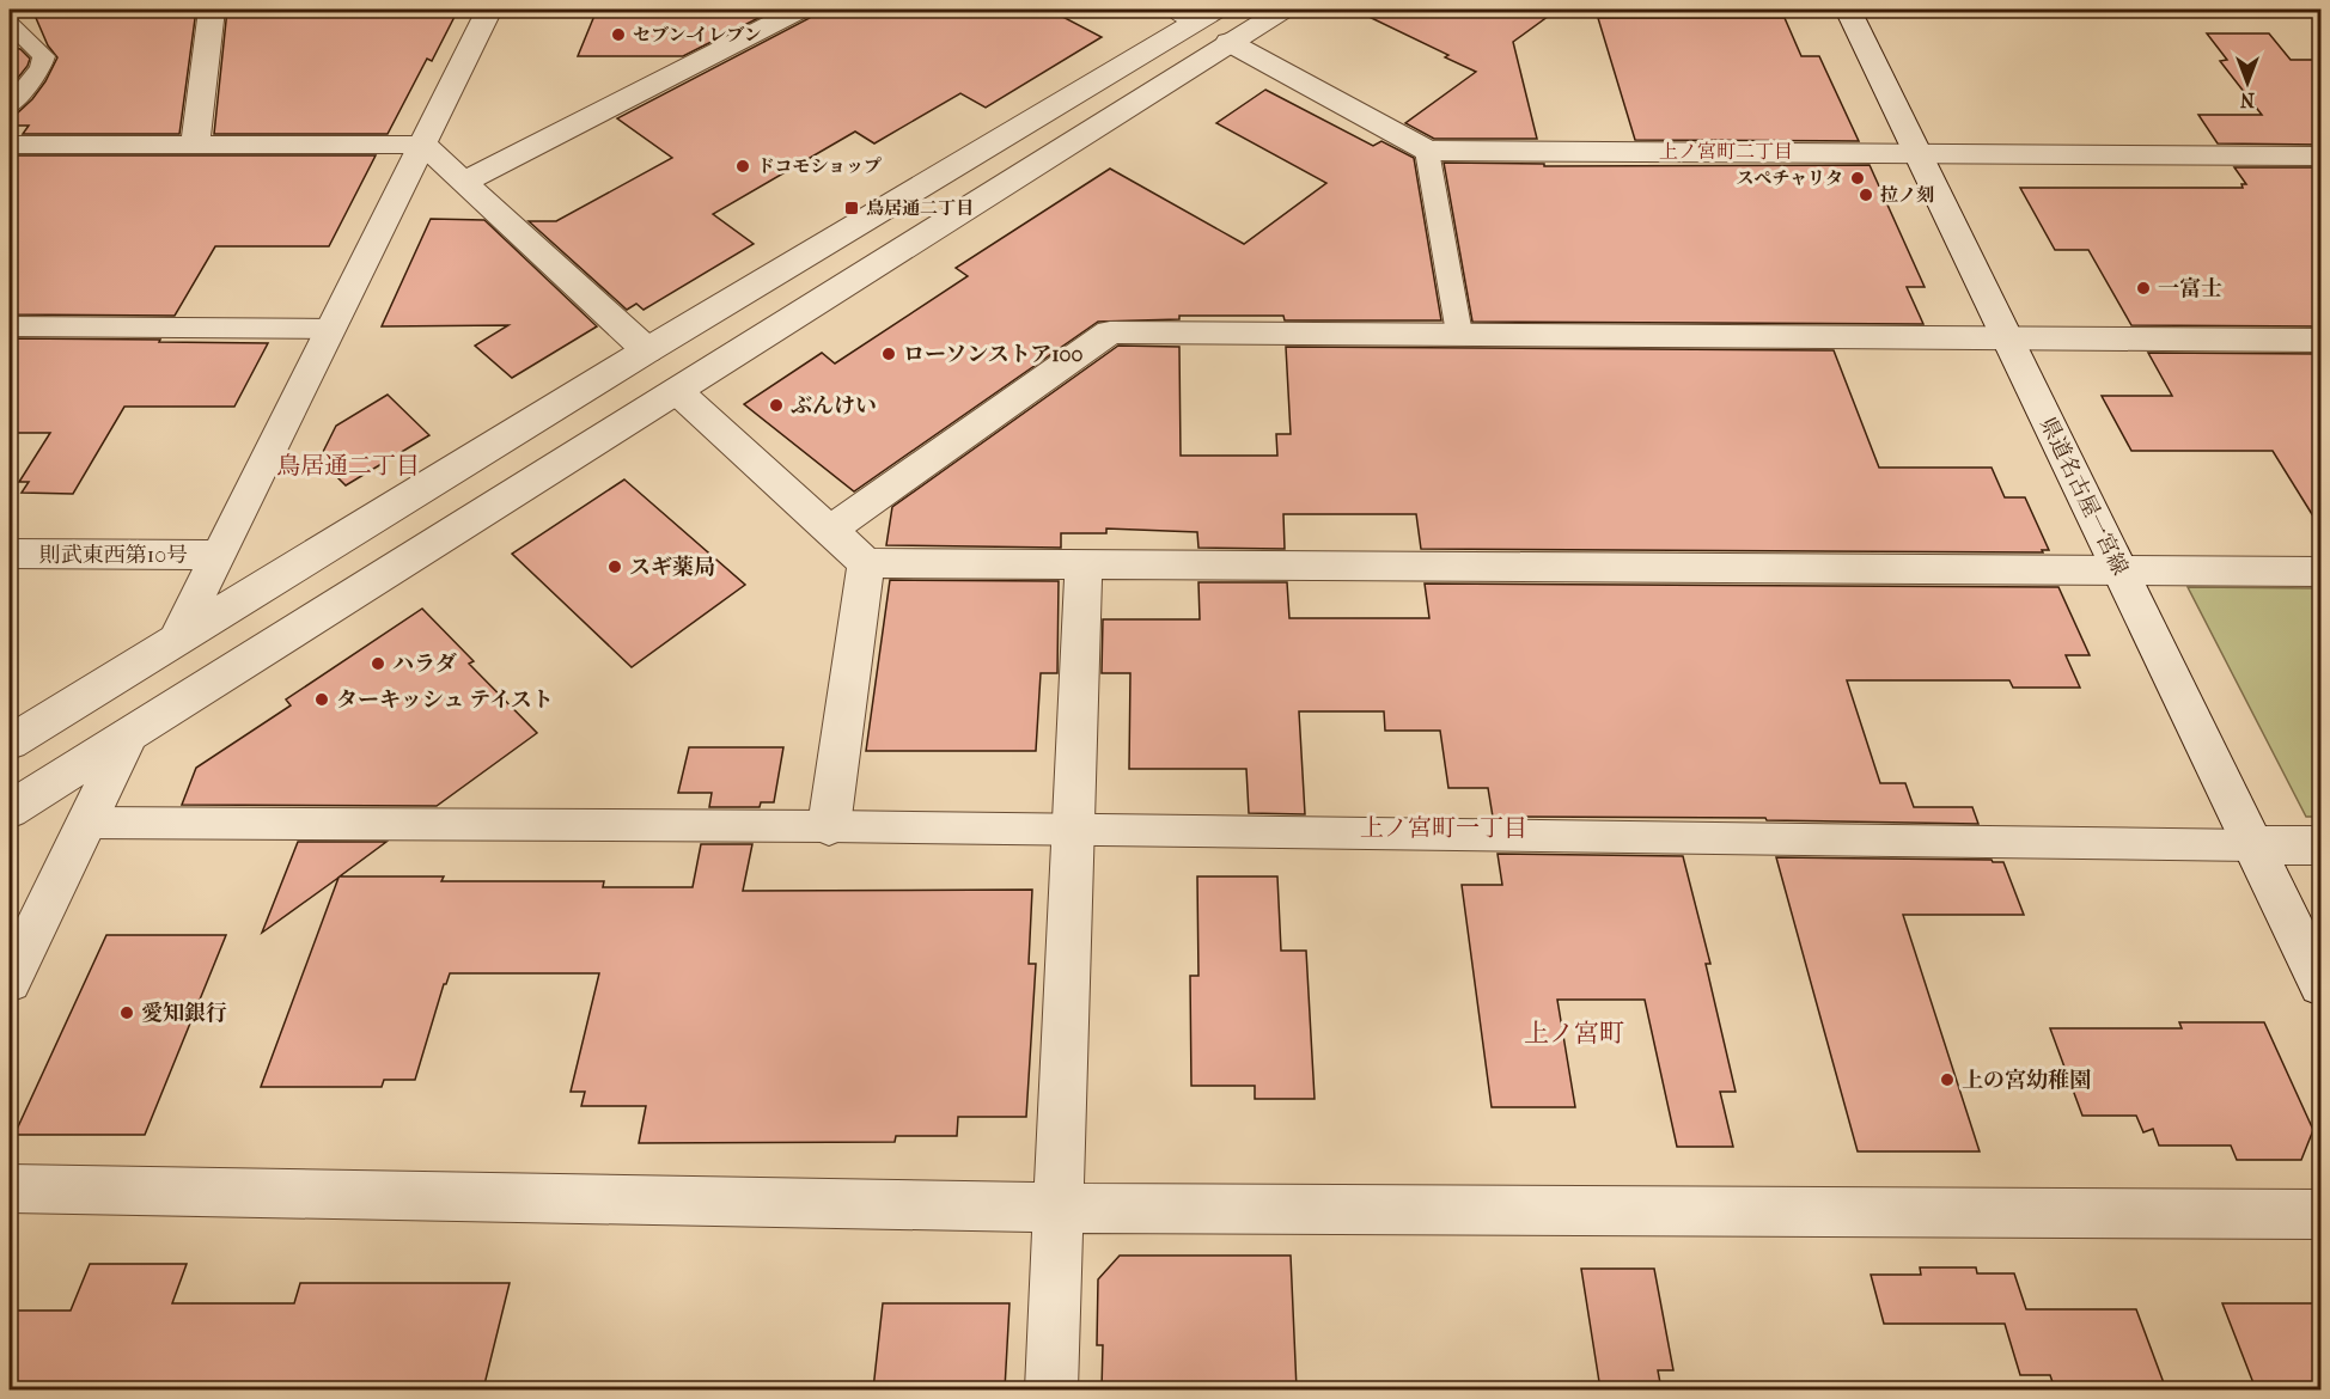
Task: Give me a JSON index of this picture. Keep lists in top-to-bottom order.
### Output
{
  "streets": {
    "street": ["県道名古屋一宮線", "則武東西第10号"]
  },
  "districts": [
    "上ノ宮町二丁目",
    "鳥居通二丁目",
    "上ノ宮町一丁目",
    "上ノ宮町"
  ],
  "places": {
    "other": [
      "セブン-イレブン",
      "ドコモショップ",
      "スペチャリタ",
      "拉ノ刻",
      "一富士",
      "ローソンストア100",
      "ぶんけい",
      "スギ薬局",
      "ハラダ",
      "ターキッシュ テイスト",
      "愛知銀行",
      "上の宮幼稚園"
    ],
    "transit": ["鳥居通二丁目"]
  },
  "north": "bottom"
}
